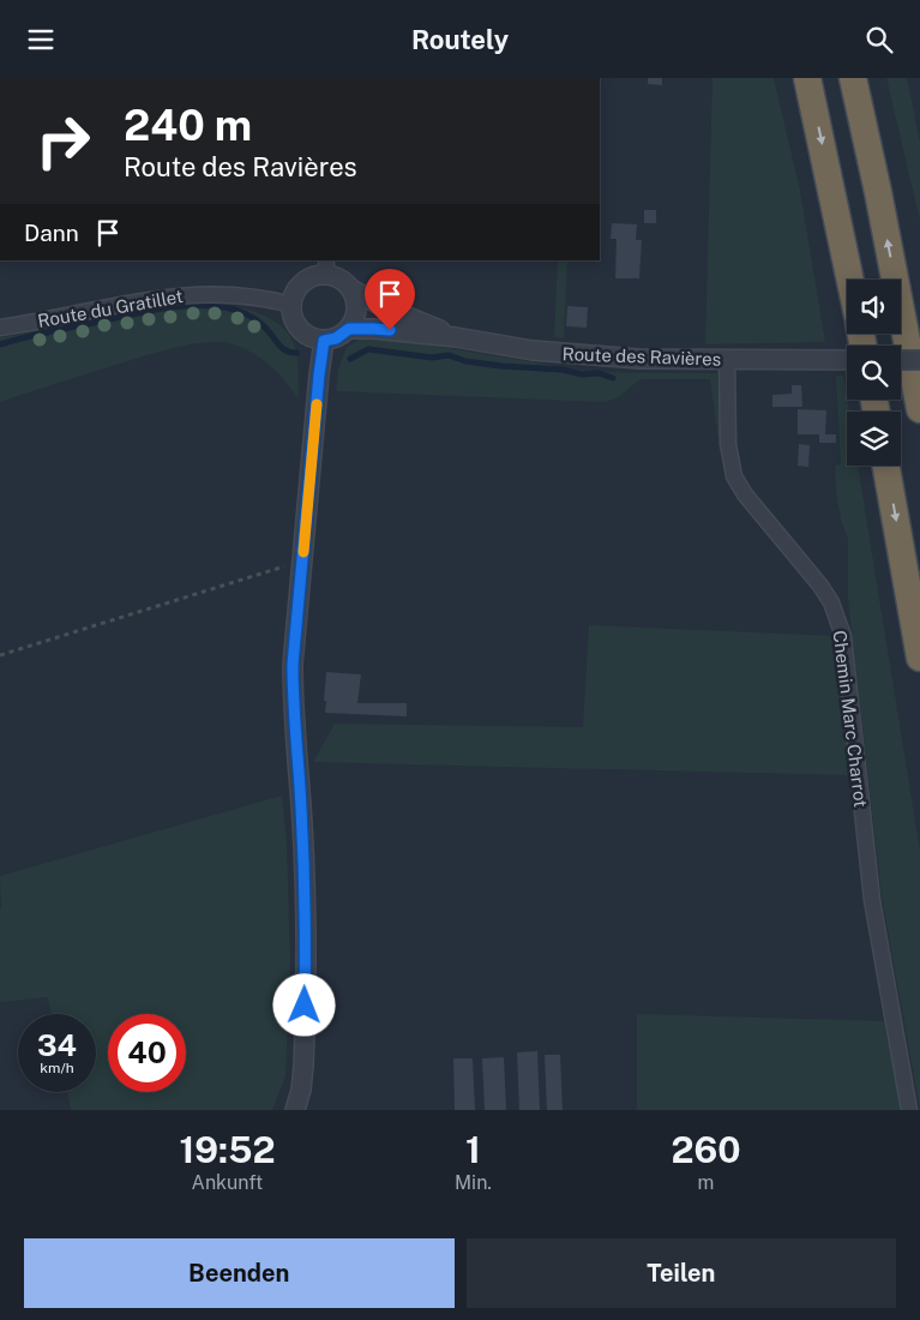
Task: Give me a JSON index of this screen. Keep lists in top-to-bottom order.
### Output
{
  "streets": {
    "street": ["Route du Gratillet", "Route des Ravières", "Chemin Marc Charrot"]
  },
  "crossings": [
    ["Route du Gratillet", "Route des Ravières"],
    ["Route des Ravières", "Chemin Marc Charrot"]
  ],
  "page": {
    "header": "Routely",
    "turn": ["240 m", "Route des Ravières"],
    "then": "Dann",
    "speed": "34 km/h",
    "limit": "40",
    "eta": [
      "19:52",
      "Ankunft",
      "1",
      "Min.",
      "260",
      "m"
    ],
    "buttons": ["Beenden", "Teilen"]
  }
}
